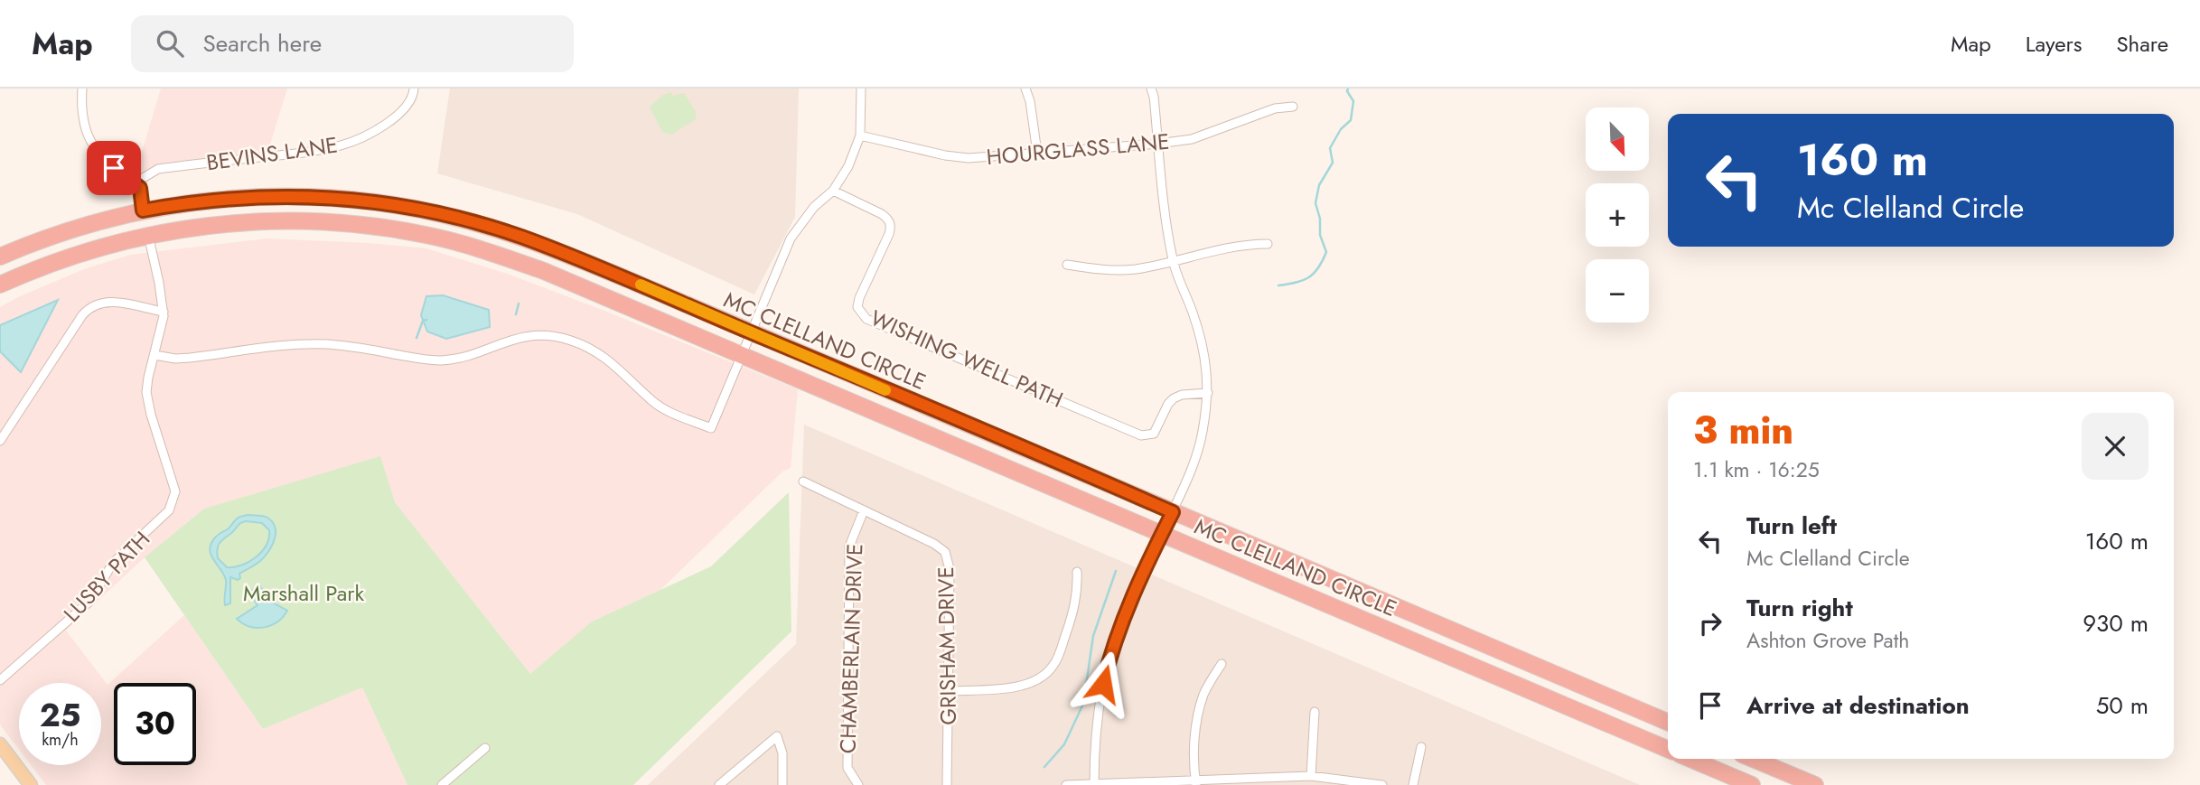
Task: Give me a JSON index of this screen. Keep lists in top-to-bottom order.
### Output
{
  "streets": {
    "highway": ["MC CLELLAND CIRCLE"],
    "street": [
      "HOURGLASS LANE",
      "BEVINS LANE",
      "WISHING WELL PATH",
      "LUSBY PATH",
      "GRISHAM DRIVE",
      "CHAMBERLAIN DRIVE"
    ]
  },
  "crossings": [
    ["MC CLELLAND CIRCLE", "LUSBY PATH"],
    ["GRISHAM DRIVE", "CHAMBERLAIN DRIVE"]
  ],
  "parks": ["Marshall Park"],
  "north": "bottom right",
  "page": {
    "header": "Map",
    "search": "Search here",
    "nav": ["Map", "Layers", "Share"],
    "map_buttons": ["+", "−"],
    "turn": ["160 m", "Mc Clelland Circle"],
    "heading": ["3 min", "1.1 km · 16:25"],
    "list": [
      {
        "name": "Turn left",
        "note": "Mc Clelland Circle",
        "value": "160 m"
      },
      {
        "name": "Turn right",
        "note": "Ashton Grove Path",
        "value": "930 m"
      },
      {
        "name": "Arrive at destination",
        "value": "50 m"
      }
    ],
    "speed": "25 km/h",
    "limit": "30"
  }
}
